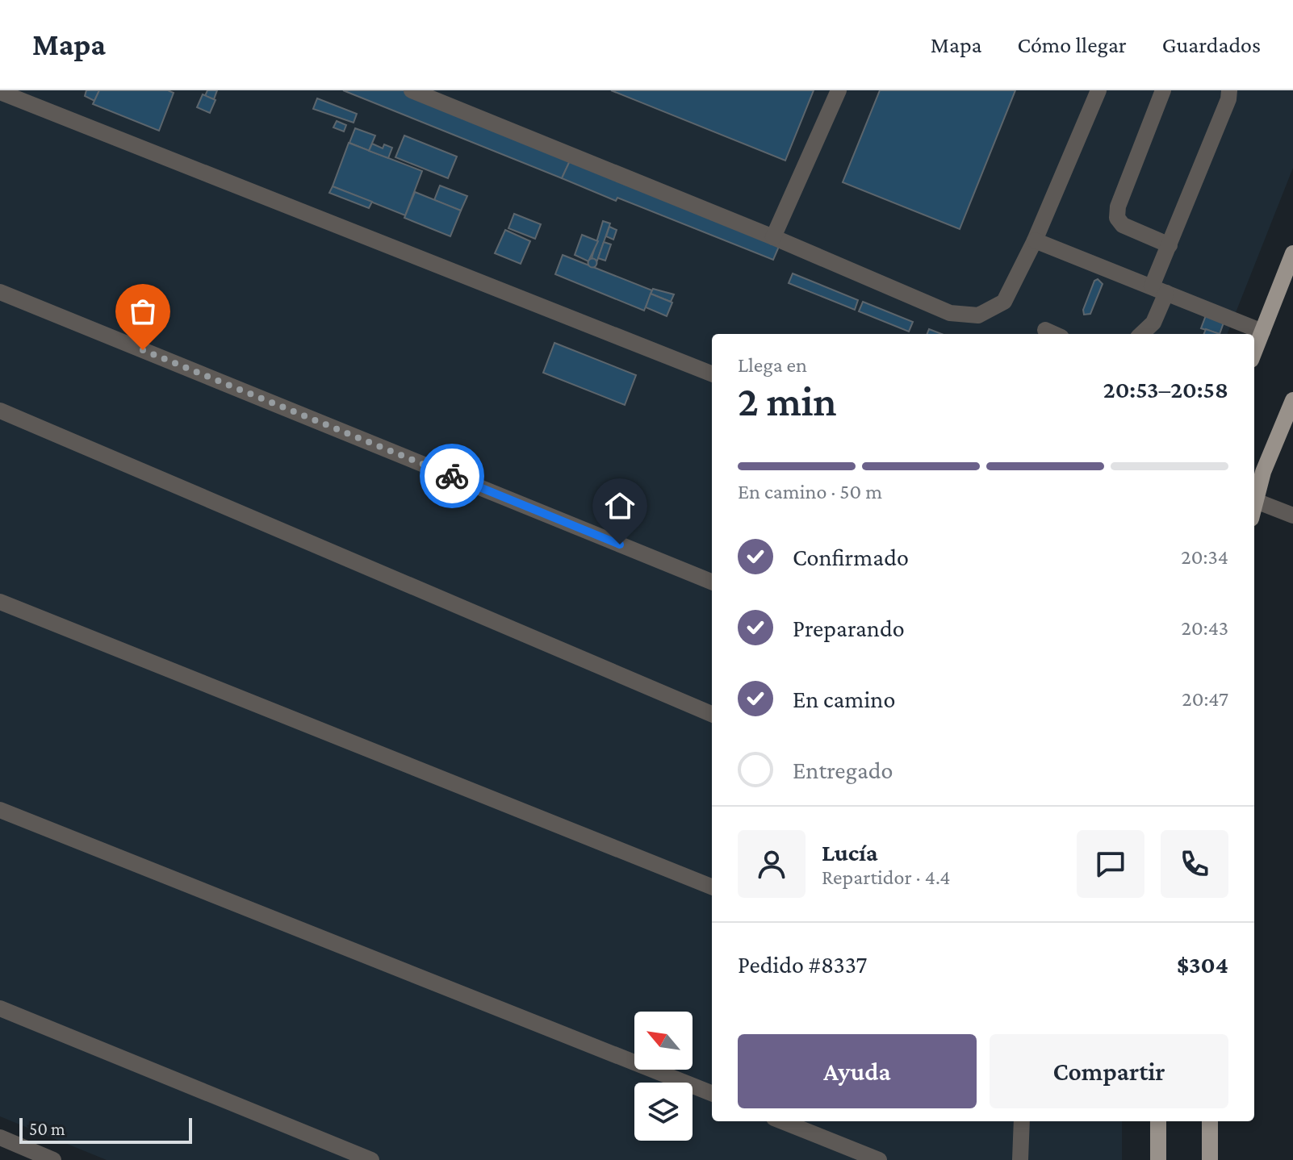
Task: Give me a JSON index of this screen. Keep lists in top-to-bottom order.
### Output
{
  "scale_bar": "50 m",
  "north": "top left",
  "page": {
    "header": "Mapa",
    "nav": ["Mapa", "Cómo llegar", "Guardados"],
    "heading": ["2 min", "Llega en", "20:53–20:58"],
    "panel": [
      "Lucía",
      "Repartidor · 4.4",
      "Pedido #8337",
      "$304"
    ],
    "bar": "En camino · 50 m",
    "list": [
      ["Confirmado", "20:34"],
      ["Preparando", "20:43"],
      ["En camino", "20:47"],
      "Entregado"
    ],
    "buttons": ["Ayuda", "Compartir"],
    "scale": "50 m"
  }
}
